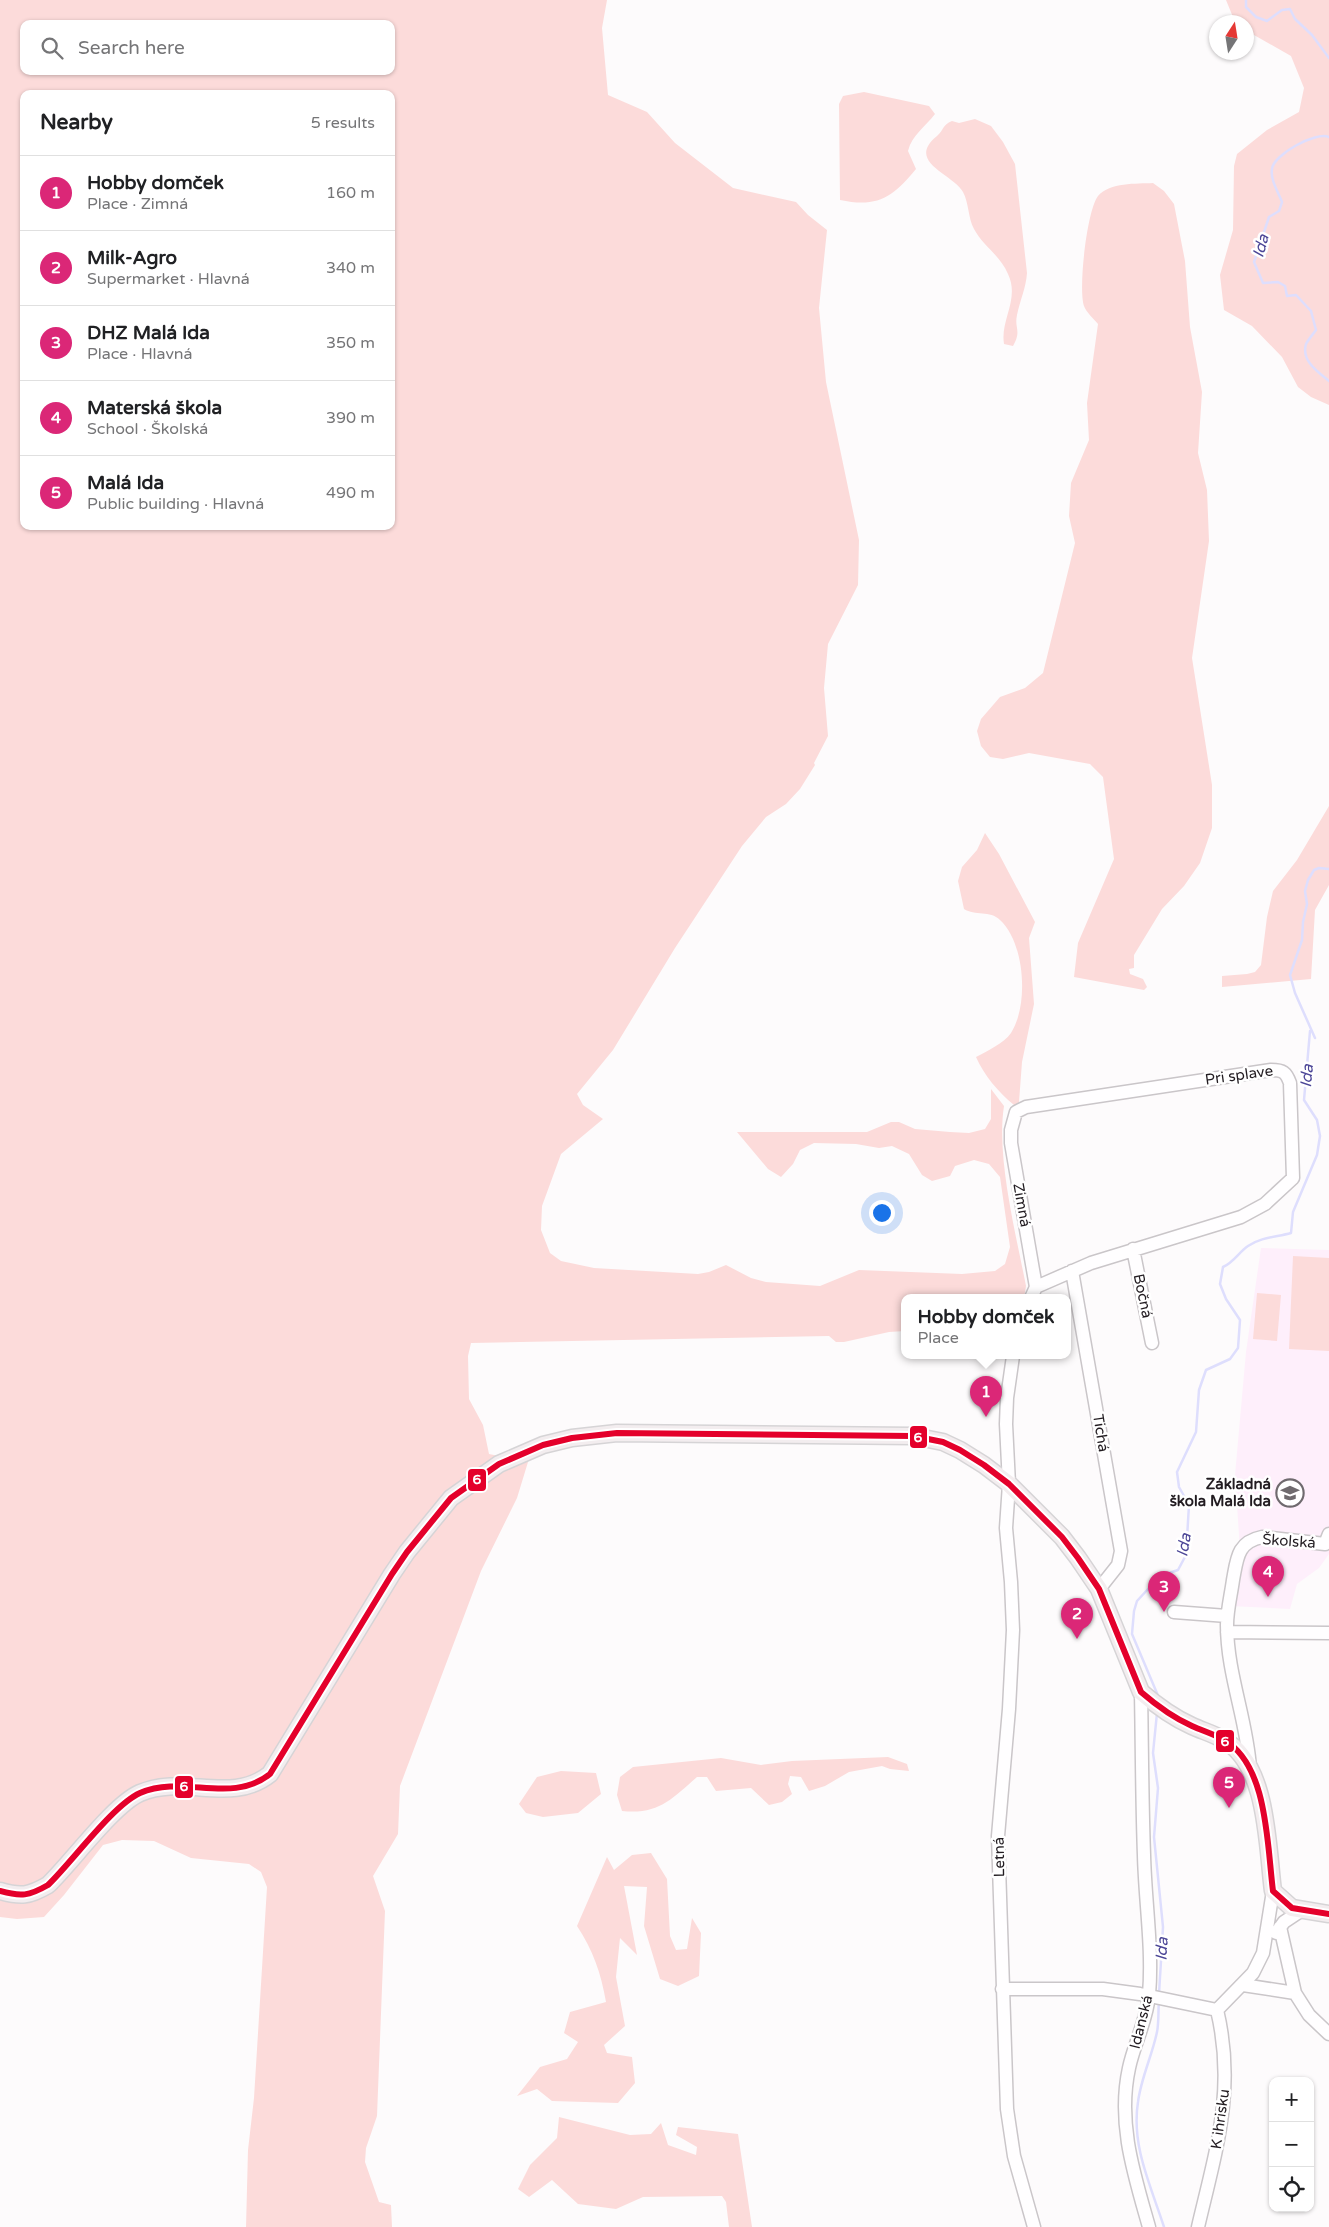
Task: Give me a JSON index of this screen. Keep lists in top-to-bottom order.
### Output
{
  "streets": {
    "street": [
      "Pri splave",
      "Zimná",
      "Bočná",
      "Tichá",
      "Školská",
      "Letná",
      "Idanská",
      "K ihrisku"
    ]
  },
  "crossings": [
    ["Pri splave", "Zimná"],
    ["Pri splave", "Bočná"],
    ["Pri splave", "Tichá"]
  ],
  "water": ["Ida"],
  "places": {
    "school or university": ["Základná škola Malá Ida"]
  },
  "lines": ["transit line 6"],
  "north": "top",
  "page": {
    "search": "Search here",
    "heading": ["Nearby", "5 results"],
    "list": [
      {
        "mark": "1",
        "name": "Hobby domček",
        "note": "Place · Zimná",
        "value": "160 m"
      },
      {
        "mark": "2",
        "name": "Milk-Agro",
        "note": "Supermarket · Hlavná",
        "value": "340 m"
      },
      {
        "mark": "3",
        "name": "DHZ Malá Ida",
        "note": "Place · Hlavná",
        "value": "350 m"
      },
      {
        "mark": "4",
        "name": "Materská škola",
        "note": "School · Školská",
        "value": "390 m"
      },
      {
        "mark": "5",
        "name": "Malá Ida",
        "note": "Public building · Hlavná",
        "value": "490 m"
      }
    ],
    "popup": ["Hobby domček", "Place"],
    "pins": [
      "1",
      "4",
      "3",
      "2",
      "5"
    ],
    "map_buttons": ["+", "−"]
  }
}
